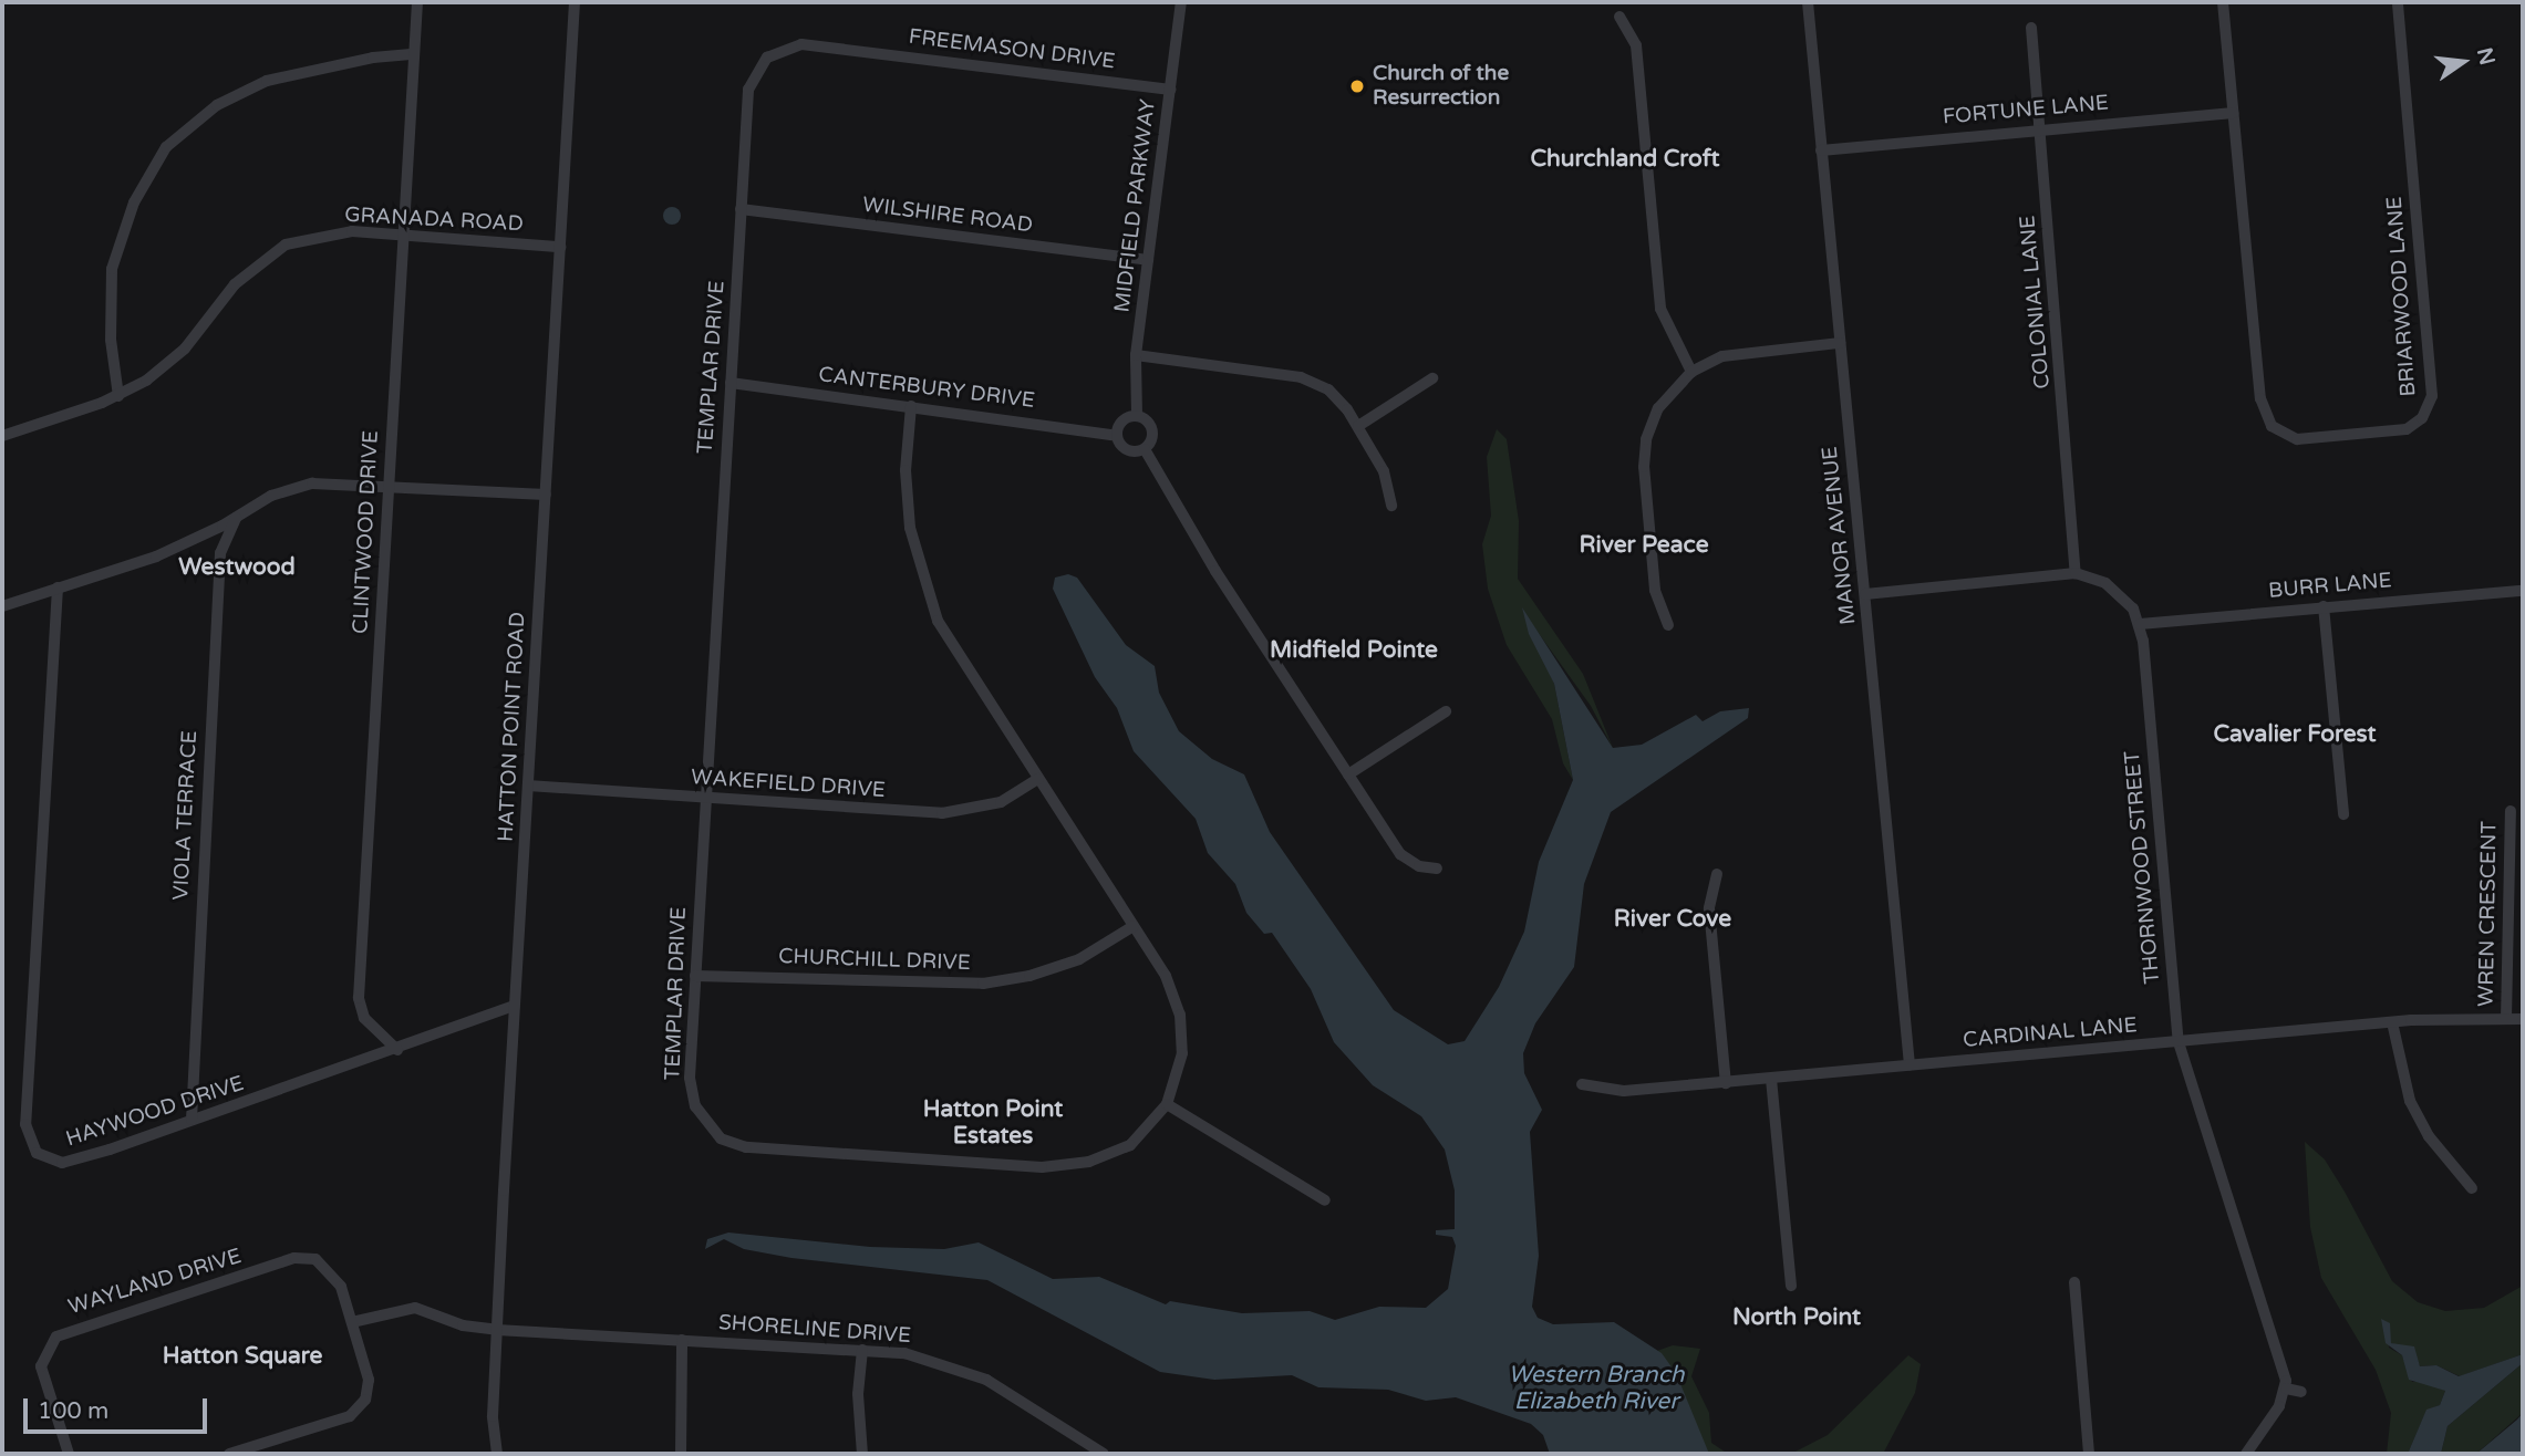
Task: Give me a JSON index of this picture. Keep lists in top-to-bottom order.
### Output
{
  "streets": {
    "street": [
      "FREEMASON DRIVE",
      "FORTUNE LANE",
      "MIDFIELD PARKWAY",
      "WILSHIRE ROAD",
      "GRANADA ROAD",
      "BRIARWOOD LANE",
      "COLONIAL LANE",
      "TEMPLAR DRIVE",
      "CANTERBURY DRIVE",
      "CLINTWOOD DRIVE",
      "MANOR AVENUE",
      "BURR LANE",
      "HATTON POINT ROAD",
      "WAKEFIELD DRIVE",
      "VIOLA TERRACE",
      "THORNWOOD STREET",
      "WREN CRESCENT",
      "CHURCHILL DRIVE",
      "CARDINAL LANE",
      "HAYWOOD DRIVE",
      "WAYLAND DRIVE",
      "SHORELINE DRIVE"
    ]
  },
  "crossings": [
    ["FREEMASON DRIVE", "MIDFIELD PARKWAY"],
    ["FREEMASON DRIVE", "TEMPLAR DRIVE"],
    ["FORTUNE LANE", "BRIARWOOD LANE"],
    ["FORTUNE LANE", "COLONIAL LANE"],
    ["FORTUNE LANE", "MANOR AVENUE"],
    ["MIDFIELD PARKWAY", "WILSHIRE ROAD"],
    ["MIDFIELD PARKWAY", "CANTERBURY DRIVE"],
    ["WILSHIRE ROAD", "TEMPLAR DRIVE"],
    ["GRANADA ROAD", "CLINTWOOD DRIVE"],
    ["GRANADA ROAD", "HATTON POINT ROAD"],
    ["COLONIAL LANE", "THORNWOOD STREET"],
    ["TEMPLAR DRIVE", "CANTERBURY DRIVE"],
    ["TEMPLAR DRIVE", "WAKEFIELD DRIVE"],
    ["TEMPLAR DRIVE", "CHURCHILL DRIVE"],
    ["CLINTWOOD DRIVE", "HAYWOOD DRIVE"],
    ["MANOR AVENUE", "THORNWOOD STREET"],
    ["MANOR AVENUE", "CARDINAL LANE"],
    ["BURR LANE", "THORNWOOD STREET"],
    ["HATTON POINT ROAD", "WAKEFIELD DRIVE"],
    ["HATTON POINT ROAD", "HAYWOOD DRIVE"],
    ["HATTON POINT ROAD", "SHORELINE DRIVE"],
    ["VIOLA TERRACE", "HAYWOOD DRIVE"],
    ["THORNWOOD STREET", "CARDINAL LANE"],
    ["WREN CRESCENT", "CARDINAL LANE"]
  ],
  "districts": [
    "Churchland Croft",
    "River Peace",
    "Westwood",
    "Midfield Pointe",
    "Cavalier Forest",
    "River Cove",
    "Hatton Point Estates",
    "North Point",
    "Hatton Square"
  ],
  "water": ["Western Branch Elizabeth River"],
  "places": ["Church of the Resurrection"],
  "scale_bar": "100 m",
  "north": "right"
}
